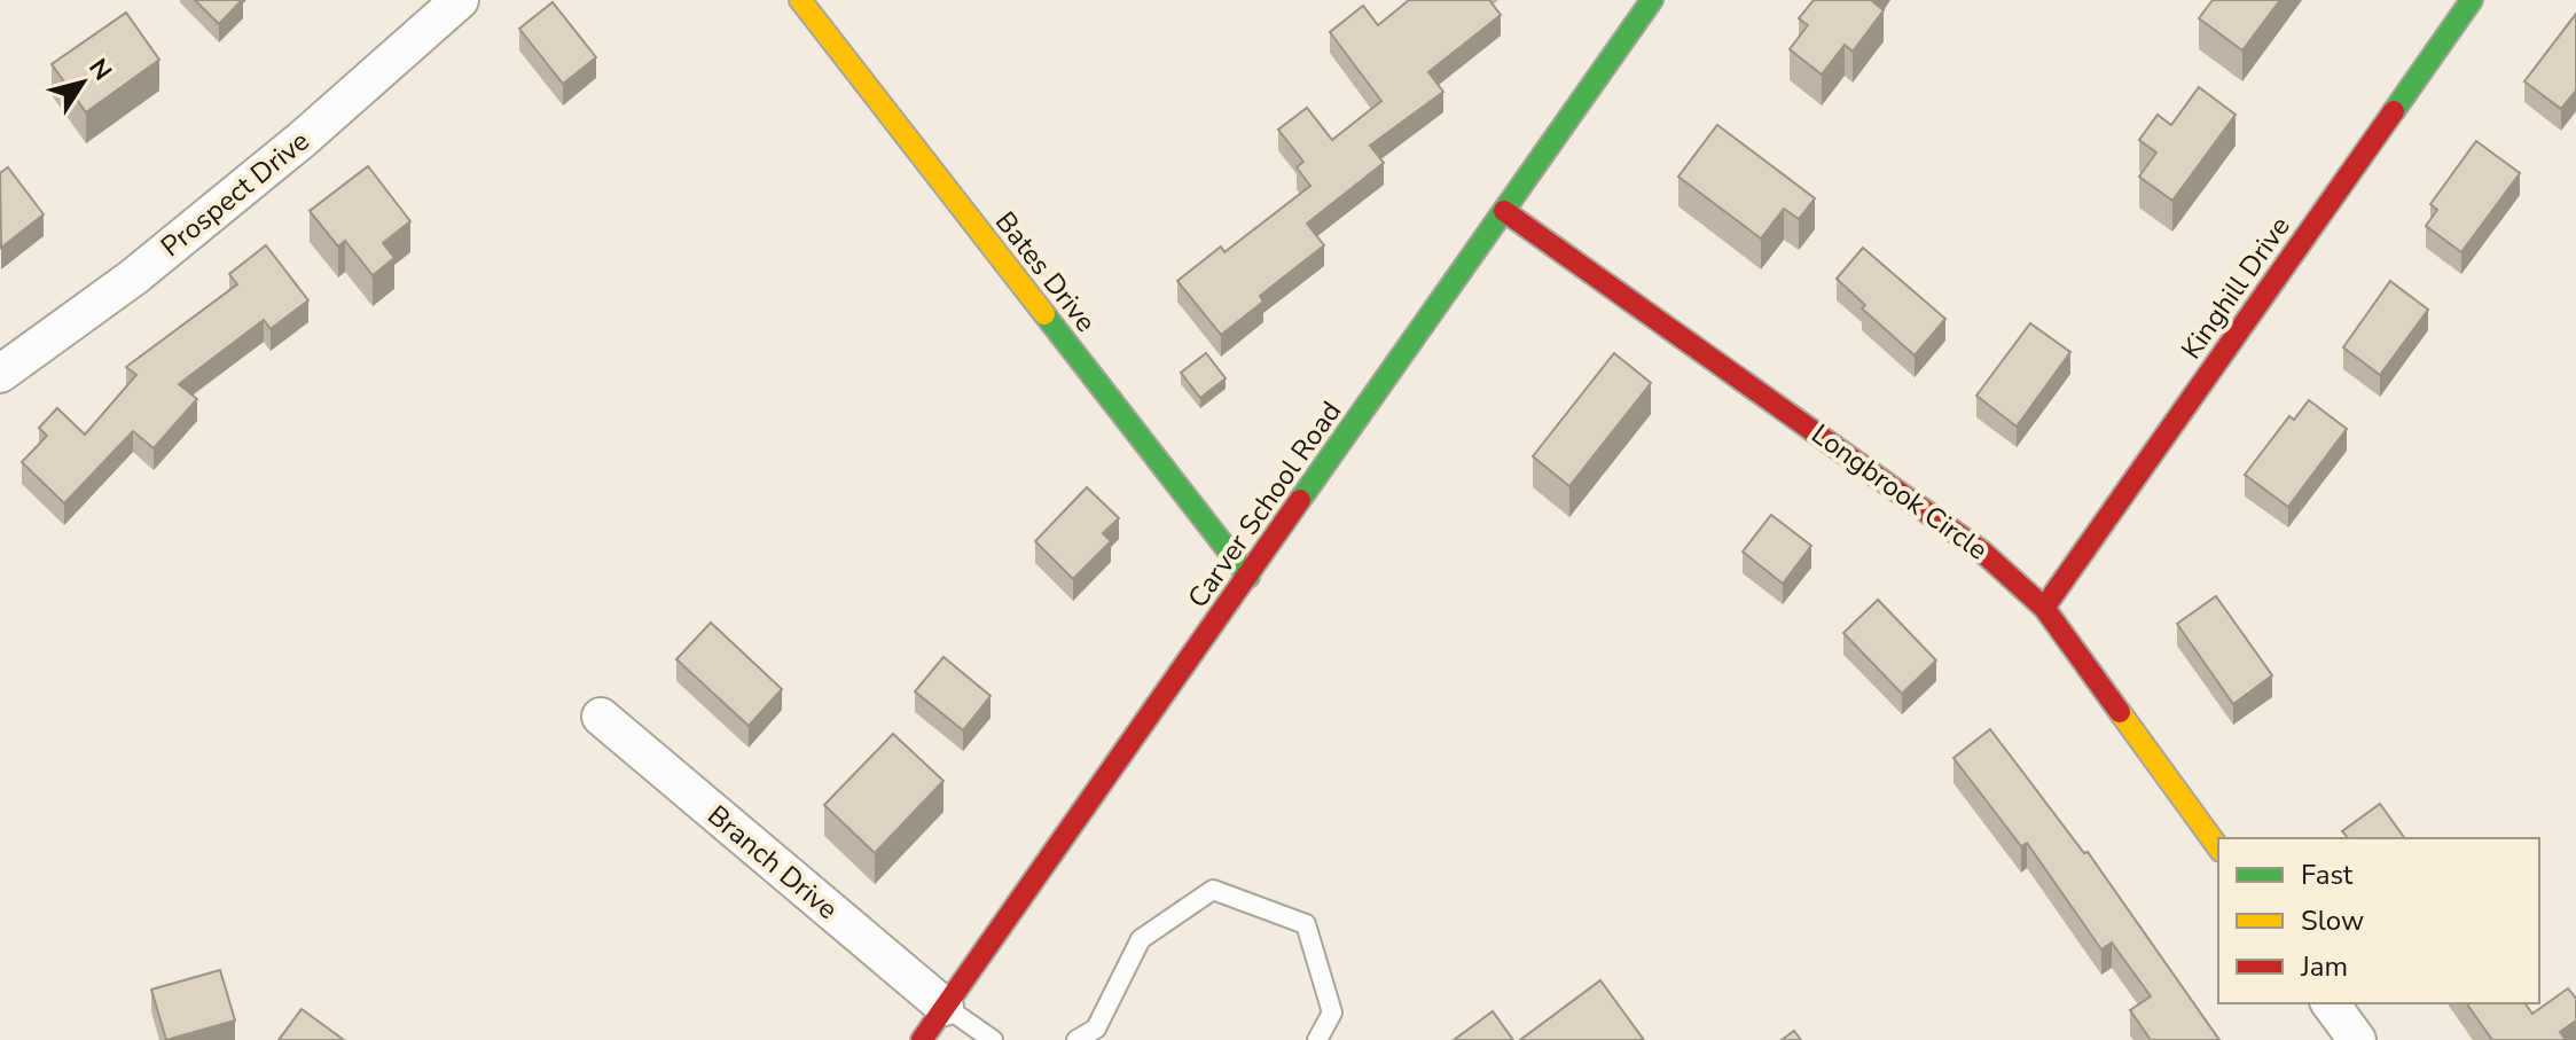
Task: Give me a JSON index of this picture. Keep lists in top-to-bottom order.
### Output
{
  "streets": {
    "street": [
      "Prospect Drive",
      "Bates Drive",
      "Kinghill Drive",
      "Longbrook Circle",
      "Carver School Road",
      "Branch Drive"
    ]
  },
  "crossings": [
    ["Bates Drive", "Carver School Road"],
    ["Kinghill Drive", "Longbrook Circle"],
    ["Longbrook Circle", "Carver School Road"],
    ["Carver School Road", "Branch Drive"]
  ],
  "legend": ["Fast", "Slow", "Jam"],
  "north": "top right"
}
